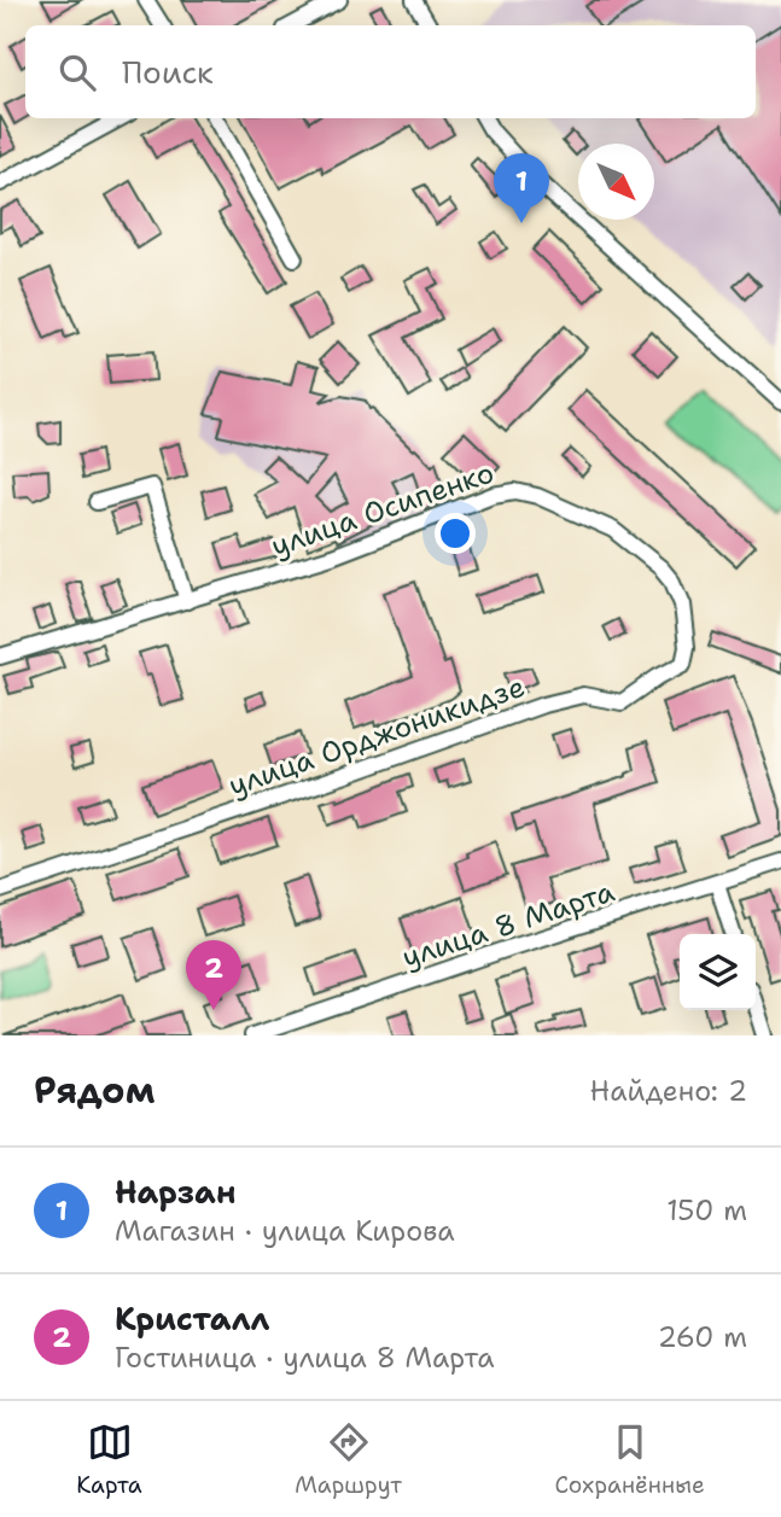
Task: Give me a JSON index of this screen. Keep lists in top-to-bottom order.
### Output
{
  "streets": {
    "street": ["улица Осипенко", "улица Орджоникидзе", "улица 8 Марта"]
  },
  "crossings": [
    ["улица Осипенко", "улица Орджоникидзе"]
  ],
  "north": "bottom right",
  "page": {
    "search": "Поиск",
    "pins": ["1", "2"],
    "heading": ["Рядом", "Найдено: 2"],
    "list": [
      {
        "mark": "1",
        "name": "Нарзан",
        "note": "Магазин · улица Кирова",
        "value": "150 m"
      },
      {
        "mark": "2",
        "name": "Кристалл",
        "note": "Гостиница · улица 8 Марта",
        "value": "260 m"
      }
    ],
    "nav": ["Карта", "Маршрут", "Сохранённые"]
  }
}
